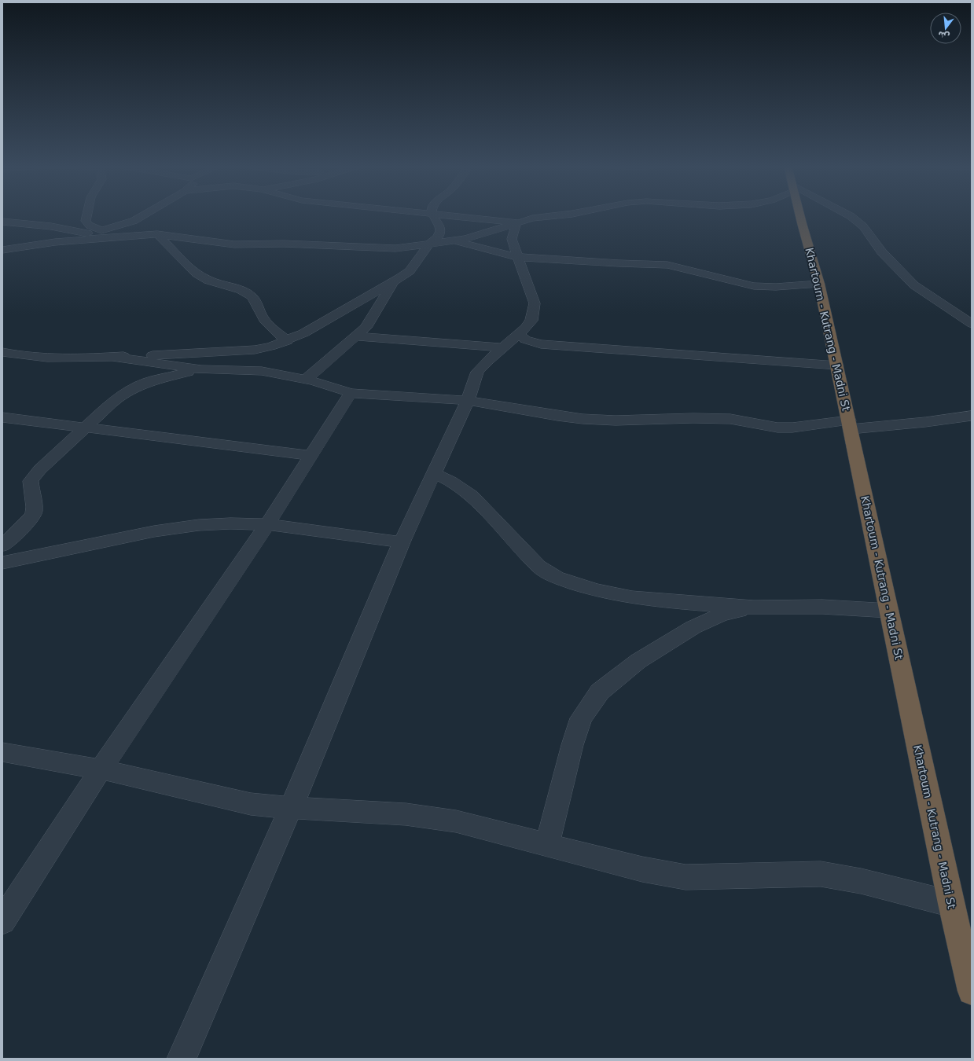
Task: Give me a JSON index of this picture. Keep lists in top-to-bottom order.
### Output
{
  "streets": {
    "highway": ["Khartoum - Kutrang - Madni St"]
  },
  "north": "bottom"
}
